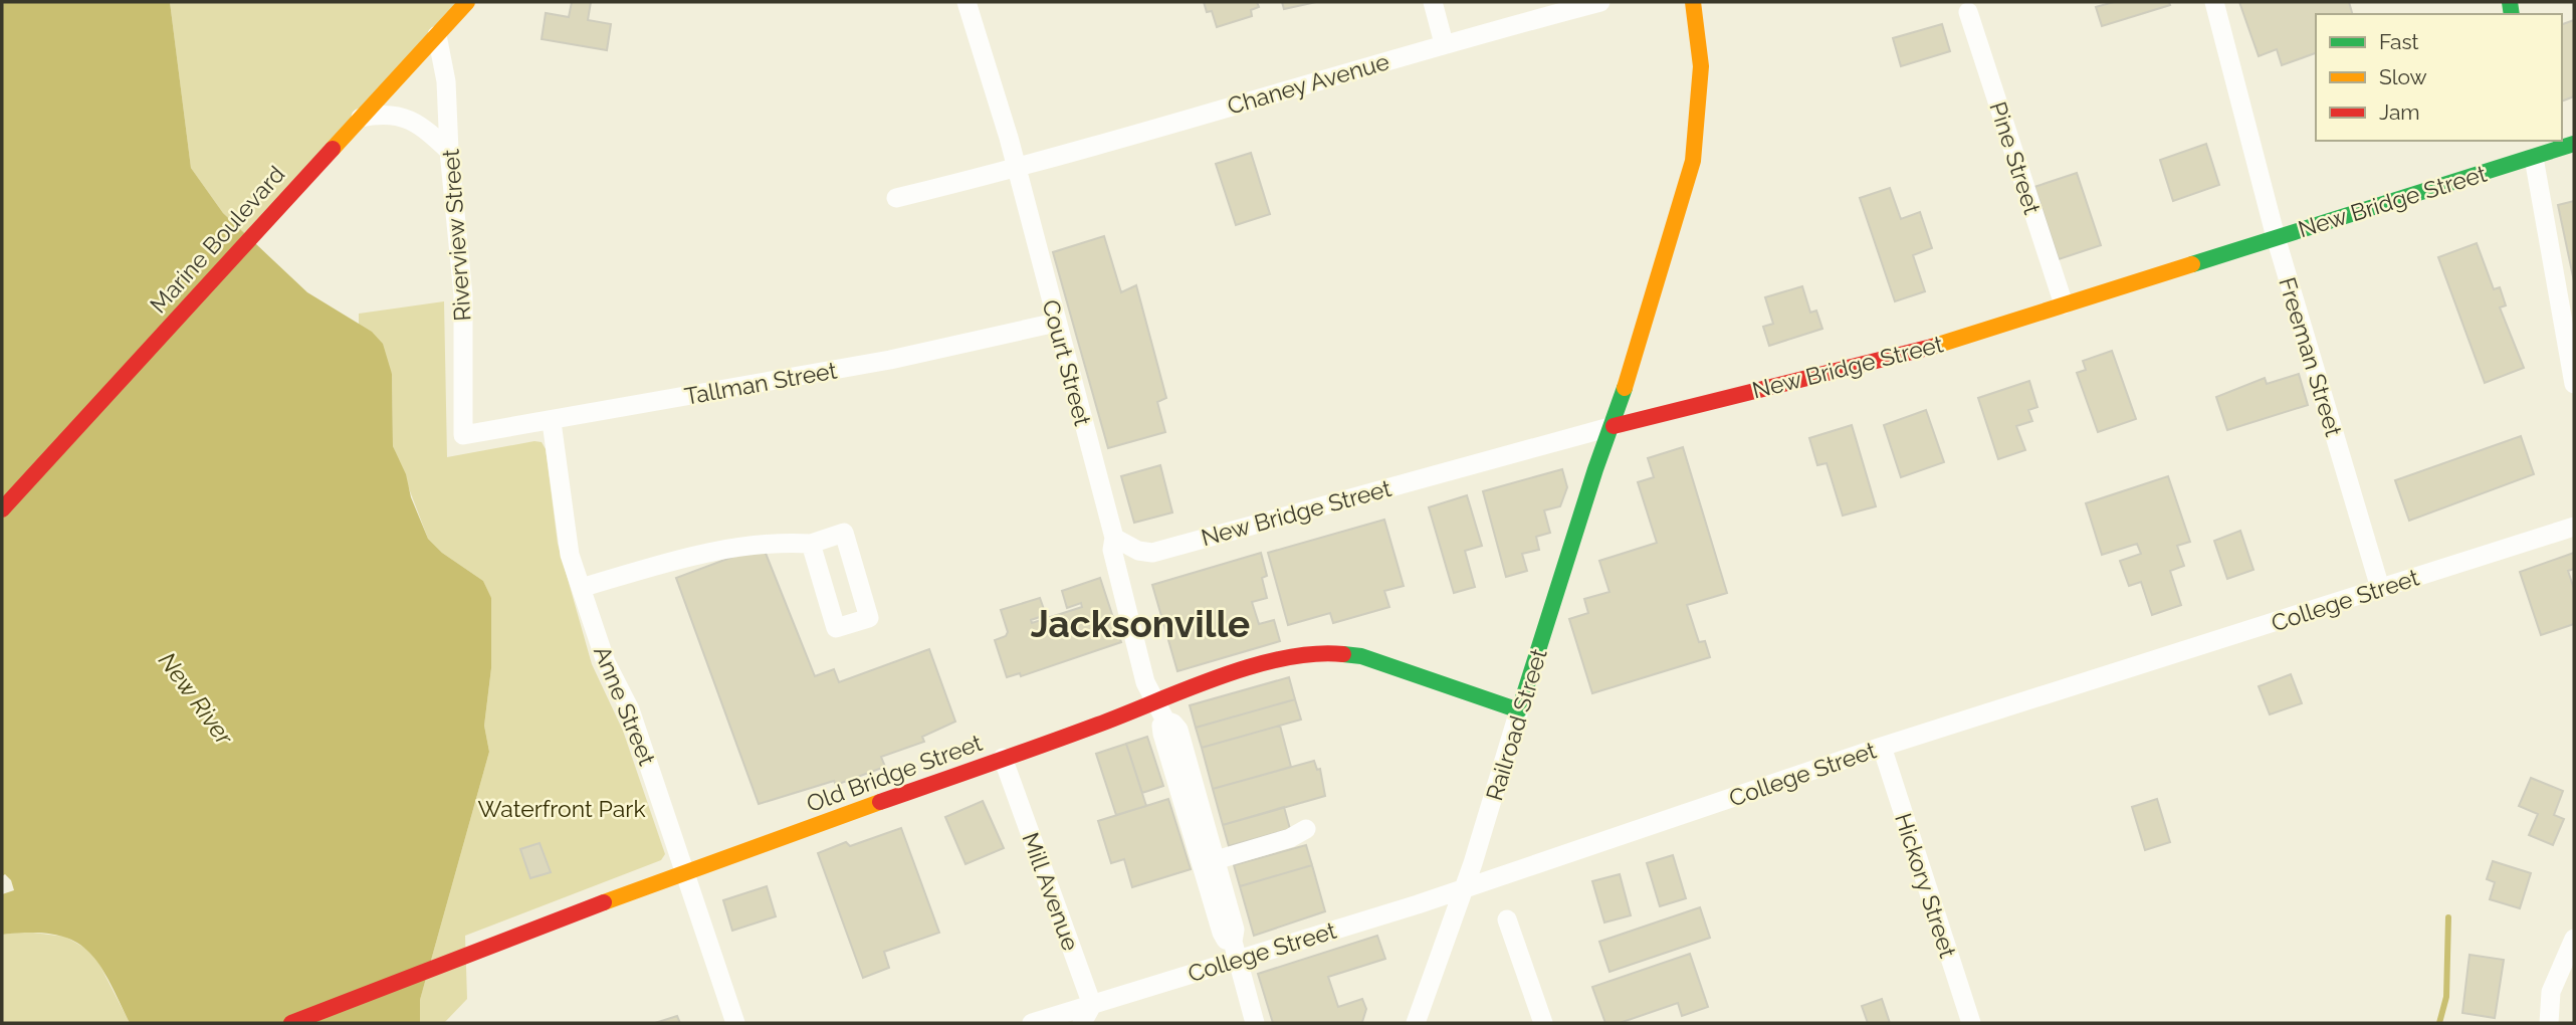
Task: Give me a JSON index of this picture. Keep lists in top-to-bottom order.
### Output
{
  "streets": {
    "main road": [
      "New Bridge Street",
      "Marine Boulevard",
      "Railroad Street",
      "Old Bridge Street"
    ],
    "street": [
      "Chaney Avenue",
      "Pine Street",
      "Riverview Street",
      "Freeman Street",
      "Court Street",
      "Tallman Street",
      "College Street",
      "Anne Street",
      "Hickory Street",
      "Mill Avenue"
    ]
  },
  "crossings": [
    ["Chaney Avenue", "Court Street"],
    ["Pine Street", "New Bridge Street"],
    ["New Bridge Street", "Freeman Street"],
    ["New Bridge Street", "Court Street"],
    ["New Bridge Street", "Railroad Street"],
    ["Riverview Street", "Marine Boulevard"],
    ["Riverview Street", "Tallman Street"],
    ["Freeman Street", "College Street"],
    ["Court Street", "Tallman Street"],
    ["Court Street", "College Street"],
    ["Court Street", "Old Bridge Street"],
    ["Tallman Street", "Anne Street"],
    ["College Street", "Railroad Street"],
    ["College Street", "Hickory Street"],
    ["College Street", "Mill Avenue"],
    ["Anne Street", "Old Bridge Street"],
    ["Railroad Street", "Old Bridge Street"],
    ["Old Bridge Street", "Mill Avenue"]
  ],
  "districts": ["Jacksonville"],
  "water": ["New River"],
  "parks": ["Waterfront Park"],
  "legend": ["Fast", "Slow", "Jam"]
}
